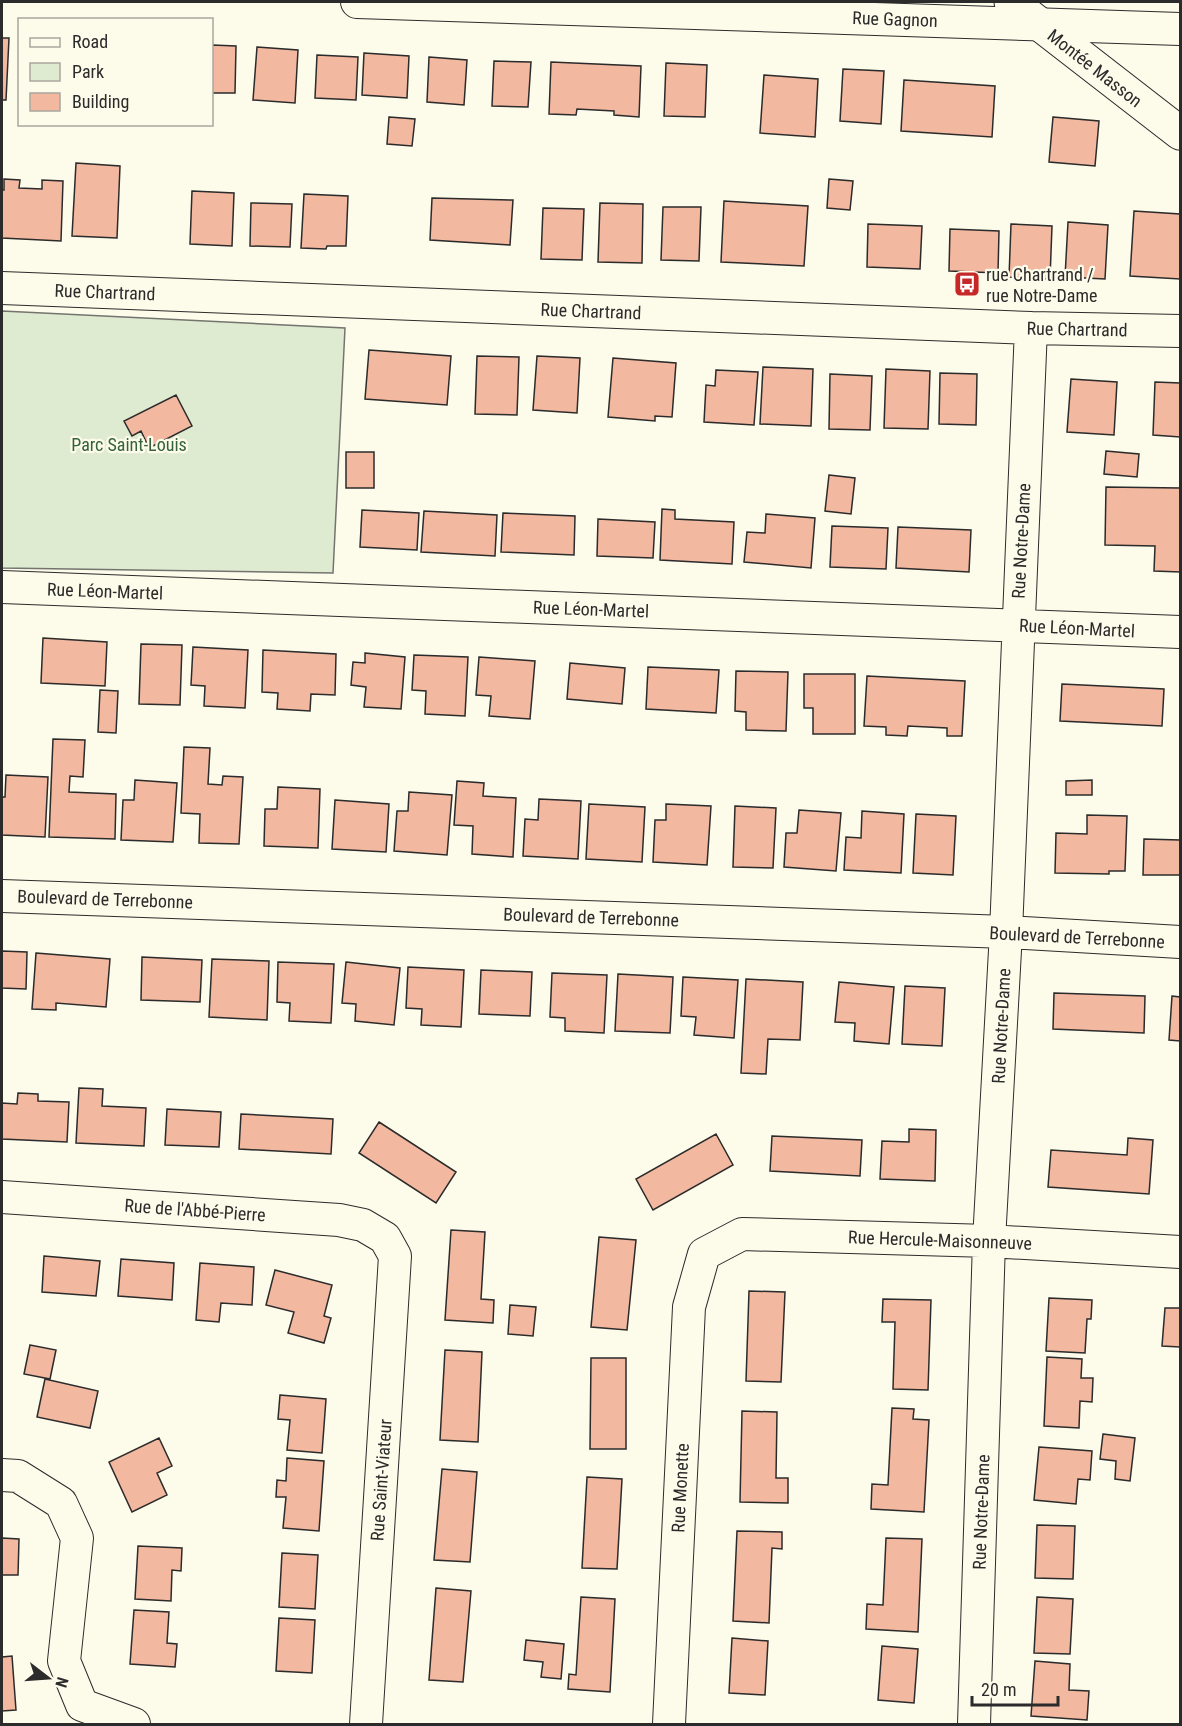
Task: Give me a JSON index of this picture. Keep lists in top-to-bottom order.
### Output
{
  "streets": {
    "main road": ["Montée Masson"],
    "street": [
      "Rue Gagnon",
      "Rue Chartrand",
      "Rue Notre-Dame",
      "Rue Léon-Martel",
      "Boulevard de Terrebonne",
      "Rue de l'Abbé-Pierre",
      "Rue Hercule-Maisonneuve",
      "Rue Saint-Viateur",
      "Rue Monette"
    ]
  },
  "crossings": [
    ["Rue Gagnon", "Montée Masson"],
    ["Rue Chartrand", "Rue Notre-Dame"],
    ["Rue Notre-Dame", "Rue Léon-Martel"],
    ["Rue Notre-Dame", "Boulevard de Terrebonne"],
    ["Rue Notre-Dame", "Rue Hercule-Maisonneuve"],
    ["Rue de l'Abbé-Pierre", "Rue Saint-Viateur"],
    ["Rue Hercule-Maisonneuve", "Rue Monette"]
  ],
  "parks": ["Parc Saint-Louis"],
  "places": {
    "bus stop": ["rue Chartrand / rue Notre-Dame"]
  },
  "legend": ["Road", "Park", "Building"],
  "scale_bar": "20 m",
  "north": "right"
}
